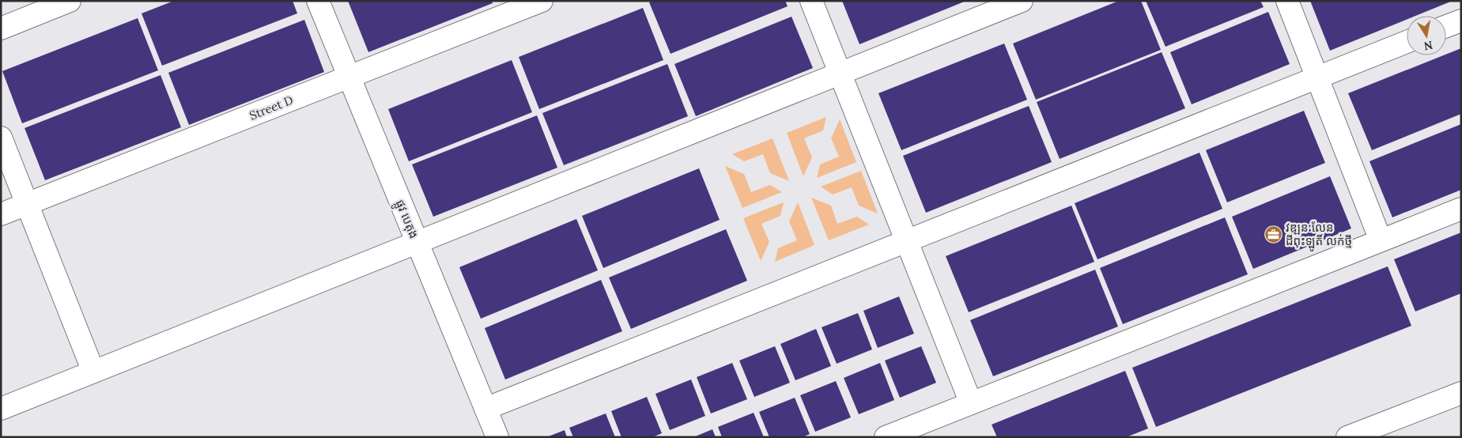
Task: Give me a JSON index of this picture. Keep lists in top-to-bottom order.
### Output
{
  "streets": {
    "street": ["Street D", "ផ្លូវ បេតុង"]
  },
  "crossings": [
    ["Street D", "ផ្លូវ បេតុង"]
  ],
  "places": {
    "office": ["វឌ្ឍនៈលែន ដីពុះឡូតិ៍ លក់ថ្មី"]
  },
  "north": "bottom"
}
